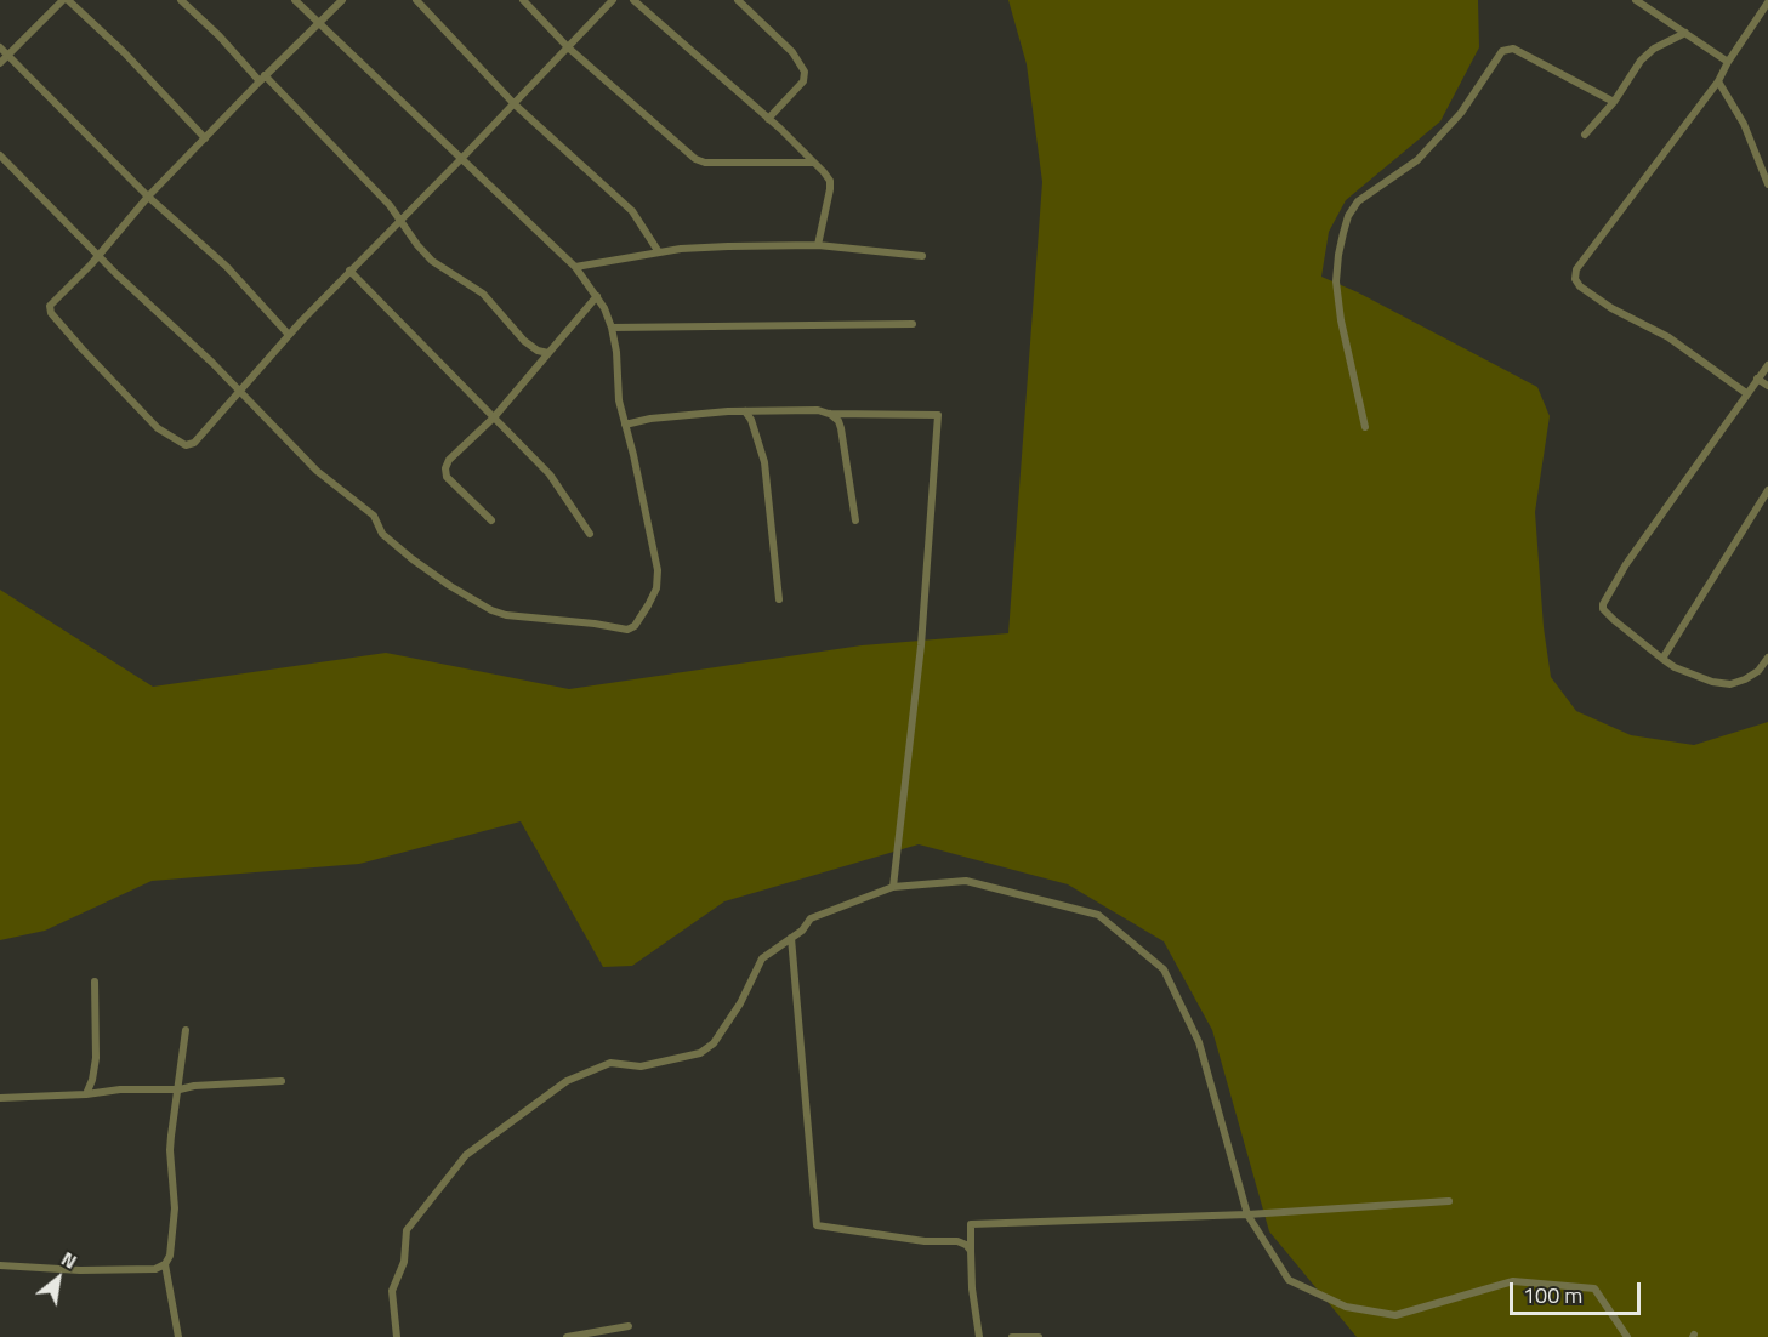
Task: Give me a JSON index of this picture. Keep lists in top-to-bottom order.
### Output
{
  "scale_bar": "100 m",
  "north": "top right"
}
